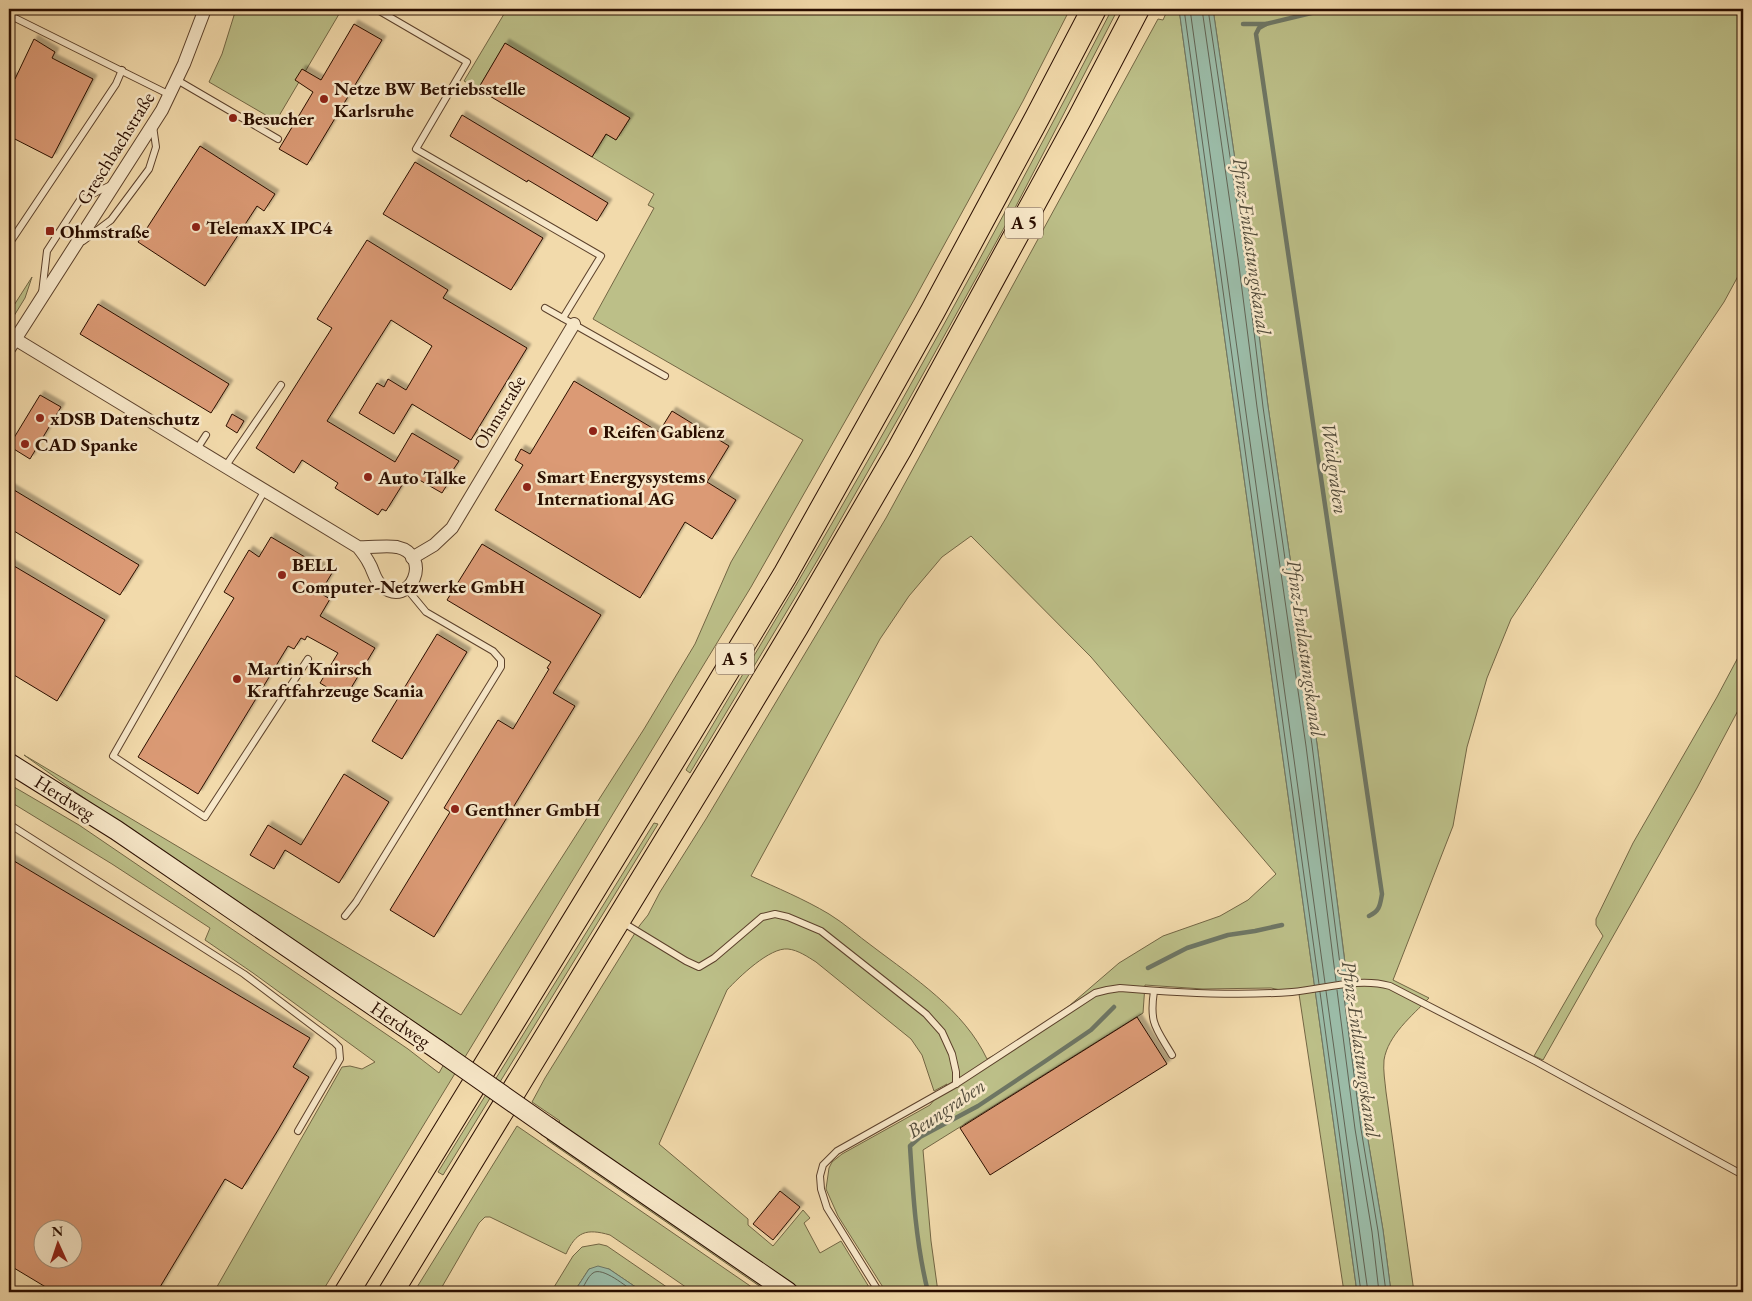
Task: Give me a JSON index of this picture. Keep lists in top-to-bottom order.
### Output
{
  "streets": {
    "highway": ["A 5"],
    "main road": ["Herdweg"],
    "street": ["Greschbachstraße", "Ohmstraße"]
  },
  "water": ["Pfinz-Entlastungskanal", "Weidgraben", "Beungraben"],
  "places": {
    "other": [
      "Netze BW Betriebsstelle Karlsruhe",
      "Besucher",
      "TelemaxX IPC4",
      "xDSB Datenschutz",
      "Reifen Gablenz",
      "CAD Spanke",
      "Auto Talke",
      "Smart Energysystems International AG",
      "BELL Computer-Netzwerke GmbH",
      "Martin Knirsch Kraftfahrzeuge Scania",
      "Genthner GmbH"
    ],
    "transit": ["Ohmstraße"]
  },
  "north": "top"
}
